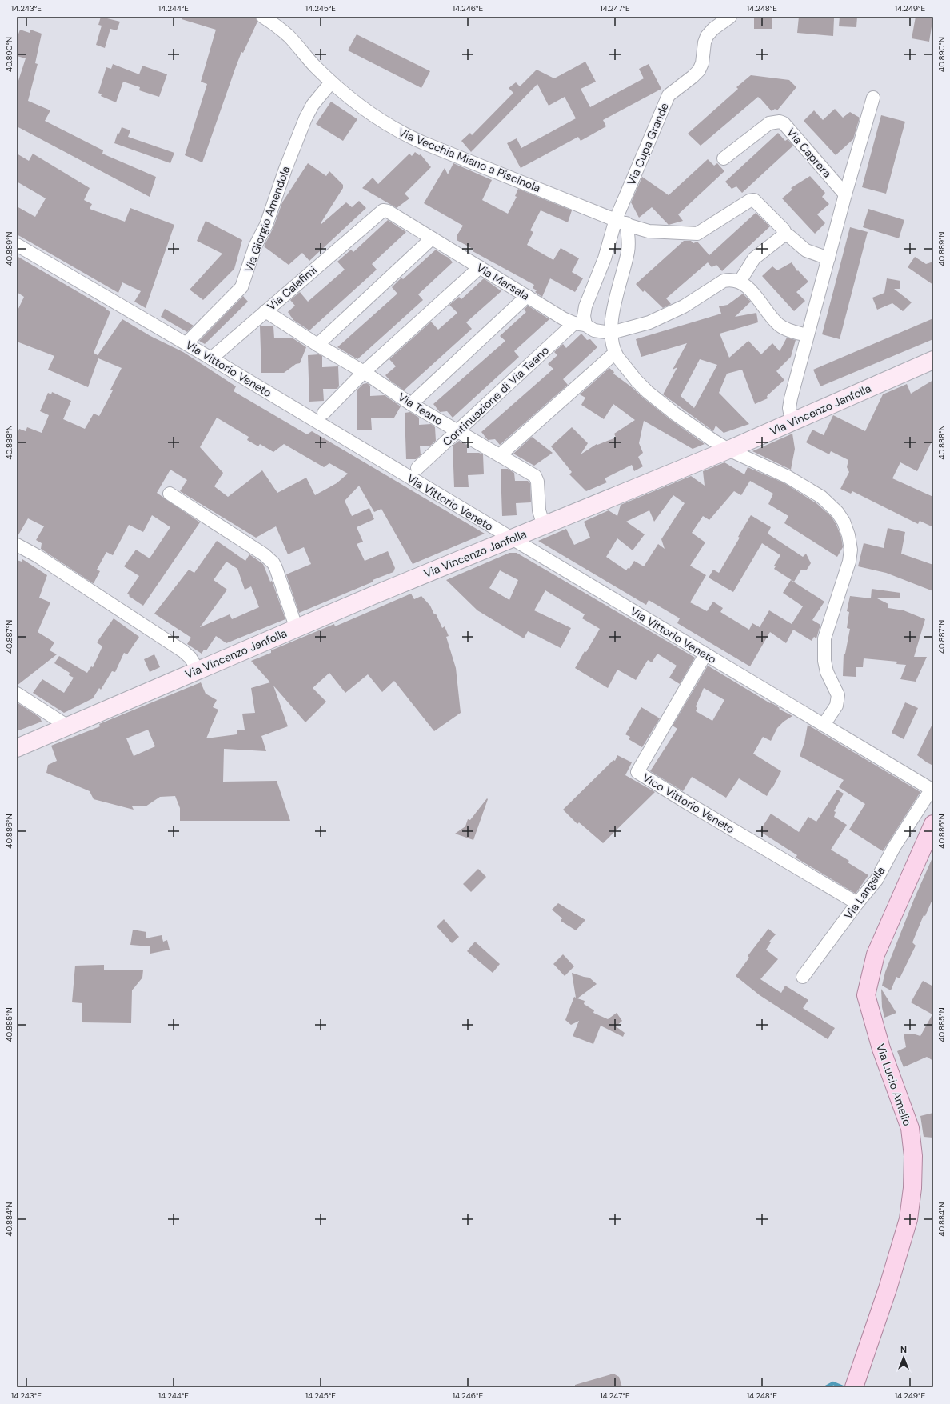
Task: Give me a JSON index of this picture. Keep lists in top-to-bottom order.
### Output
{
  "streets": {
    "main road": ["Via Vincenzo Janfolla", "Via Lucio Amelio"],
    "street": [
      "Via Cupa Grande",
      "Via Caprera",
      "Via Vecchia Miano a Piscinola",
      "Via Giorgio Amendola",
      "Via Marsala",
      "Via Calafimi",
      "Via Vittorio Veneto",
      "Continuazione di Via Teano",
      "Via Teano",
      "Vico Vittorio Veneto",
      "Via Langella"
    ]
  },
  "crossings": [
    ["Via Cupa Grande", "Via Vecchia Miano a Piscinola"],
    ["Via Vecchia Miano a Piscinola", "Via Giorgio Amendola"],
    ["Via Giorgio Amendola", "Via Vittorio Veneto"],
    ["Via Marsala", "Via Calafimi"],
    ["Via Marsala", "Continuazione di Via Teano"],
    ["Via Calafimi", "Via Vittorio Veneto"],
    ["Via Calafimi", "Via Teano"],
    ["Via Vittorio Veneto", "Via Vincenzo Janfolla"],
    ["Via Vittorio Veneto", "Vico Vittorio Veneto"],
    ["Via Vittorio Veneto", "Via Langella"],
    ["Continuazione di Via Teano", "Via Teano"],
    ["Via Teano", "Via Vincenzo Janfolla"],
    ["Vico Vittorio Veneto", "Via Langella"]
  ],
  "north": "top",
  "coordinates": [
    "14.243°E",
    "14.244°E",
    "14.245°E",
    "14.246°E",
    "14.247°E",
    "14.248°E",
    "14.249°E",
    "40.890°N",
    "40.889°N",
    "40.888°N",
    "40.887°N",
    "40.886°N",
    "40.885°N",
    "40.884°N"
  ]
}
